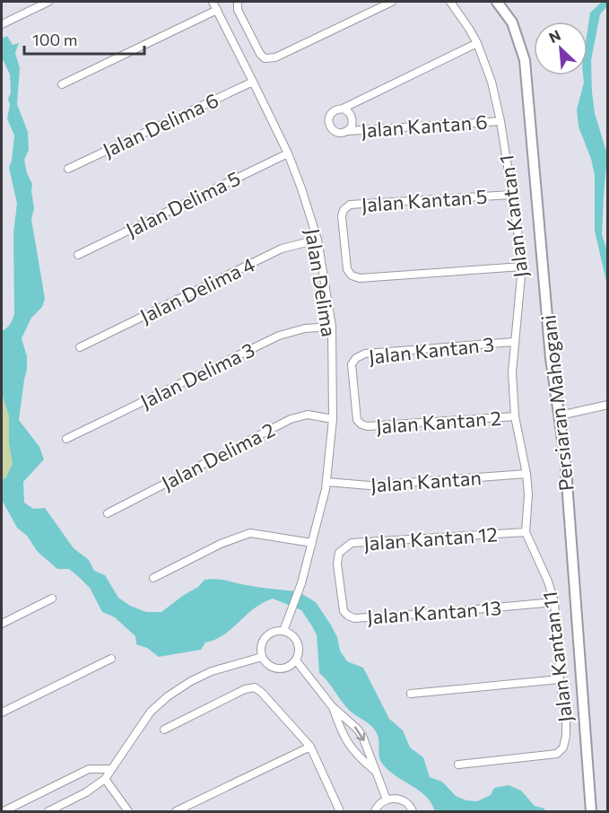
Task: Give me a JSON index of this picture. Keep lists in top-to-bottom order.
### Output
{
  "streets": {
    "main road": ["Persiaran Mahogani"],
    "street": [
      "Jalan Delima 6",
      "Jalan Kantan 6",
      "Jalan Kantan 5",
      "Jalan Delima 5",
      "Jalan Kantan 1",
      "Jalan Delima",
      "Jalan Delima 4",
      "Jalan Kantan 3",
      "Jalan Delima 3",
      "Jalan Kantan 2",
      "Jalan Delima 2",
      "Jalan Kantan",
      "Jalan Kantan 12",
      "Jalan Kantan 13",
      "Jalan Kantan 11"
    ]
  },
  "crossings": [
    ["Jalan Delima 6", "Jalan Delima"],
    ["Jalan Kantan 6", "Jalan Kantan 1"],
    ["Jalan Kantan 5", "Jalan Kantan 1"],
    ["Jalan Delima 5", "Jalan Delima"],
    ["Jalan Kantan 1", "Jalan Kantan 3"],
    ["Jalan Kantan 1", "Jalan Kantan 2"],
    ["Jalan Kantan 1", "Jalan Kantan"],
    ["Jalan Kantan 1", "Jalan Kantan 11"],
    ["Jalan Delima", "Jalan Delima 4"],
    ["Jalan Delima", "Jalan Delima 3"],
    ["Jalan Delima", "Jalan Delima 2"],
    ["Jalan Delima", "Jalan Kantan"],
    ["Jalan Kantan 3", "Jalan Kantan 2"],
    ["Jalan Kantan", "Jalan Kantan 11"],
    ["Jalan Kantan 12", "Jalan Kantan 13"],
    ["Jalan Kantan 12", "Jalan Kantan 11"],
    ["Jalan Kantan 13", "Jalan Kantan 11"]
  ],
  "scale_bar": "100 m",
  "north": "top left"
}
